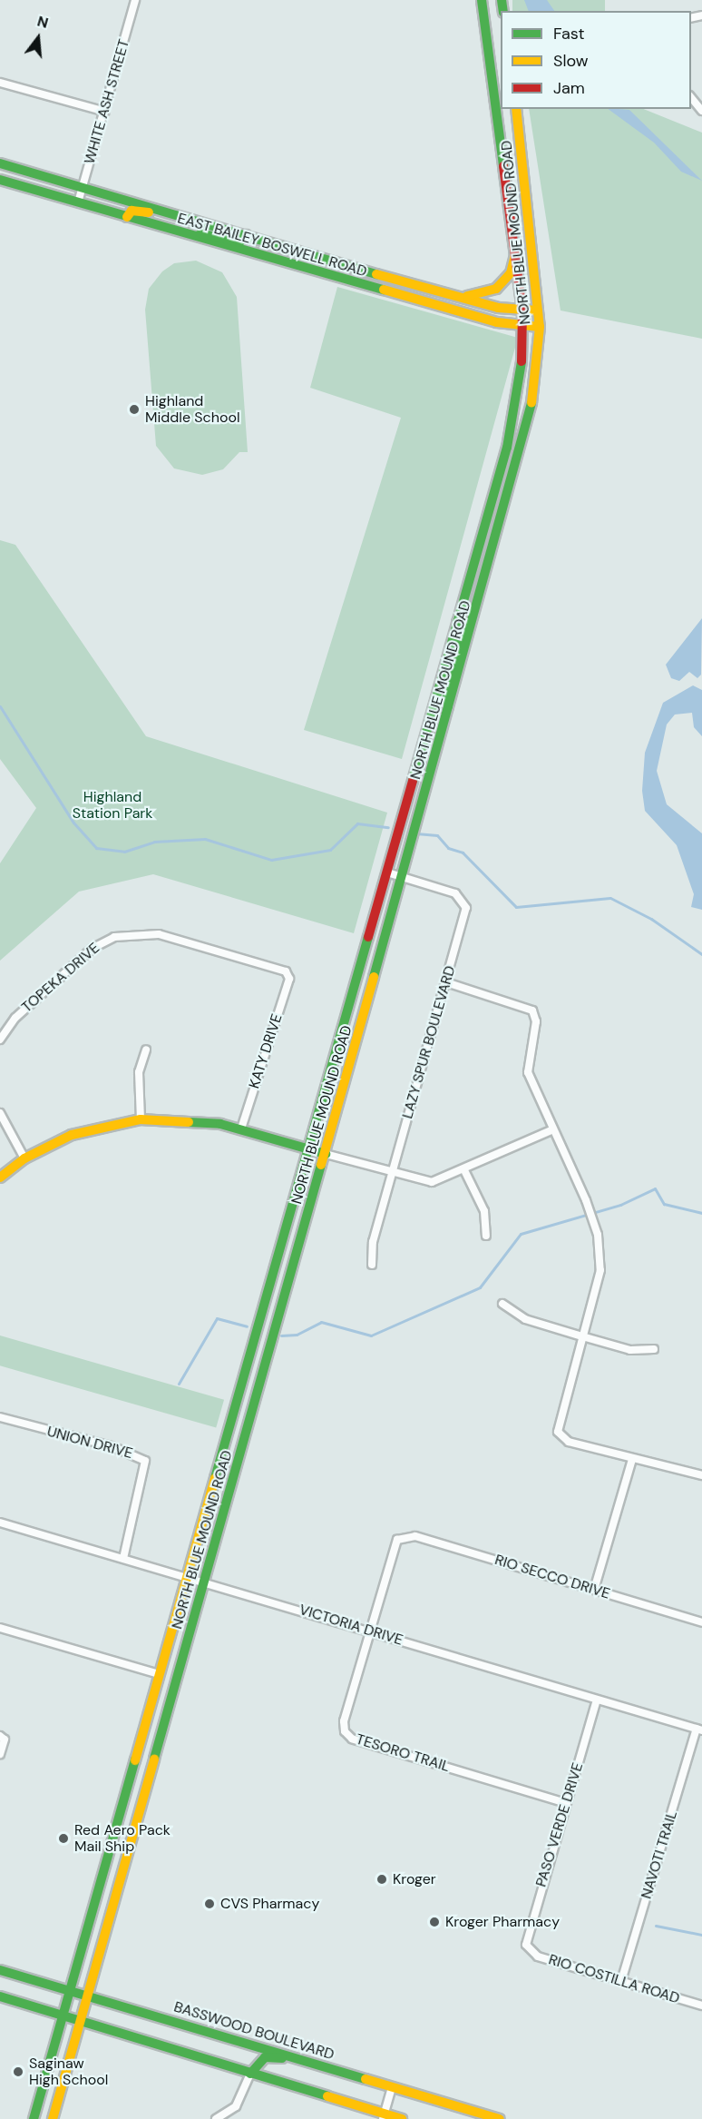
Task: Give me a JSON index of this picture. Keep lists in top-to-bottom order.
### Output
{
  "streets": {
    "main road": ["NORTH BLUE MOUND ROAD", "EAST BAILEY BOSWELL ROAD", "BASSWOOD BOULEVARD"],
    "street": [
      "WHITE ASH STREET",
      "TOPEKA DRIVE",
      "LAZY SPUR BOULEVARD",
      "KATY DRIVE",
      "UNION DRIVE",
      "RIO SECCO DRIVE",
      "VICTORIA DRIVE",
      "TESORO TRAIL",
      "PASO VERDE DRIVE",
      "NAVOTI TRAIL",
      "RIO COSTILLA ROAD"
    ]
  },
  "crossings": [
    ["WHITE ASH STREET", "EAST BAILEY BOSWELL ROAD"],
    ["NORTH BLUE MOUND ROAD", "EAST BAILEY BOSWELL ROAD"],
    ["NORTH BLUE MOUND ROAD", "LAZY SPUR BOULEVARD"],
    ["NORTH BLUE MOUND ROAD", "VICTORIA DRIVE"],
    ["NORTH BLUE MOUND ROAD", "BASSWOOD BOULEVARD"],
    ["TOPEKA DRIVE", "KATY DRIVE"],
    ["UNION DRIVE", "VICTORIA DRIVE"],
    ["RIO SECCO DRIVE", "TESORO TRAIL"],
    ["VICTORIA DRIVE", "TESORO TRAIL"],
    ["VICTORIA DRIVE", "PASO VERDE DRIVE"],
    ["VICTORIA DRIVE", "NAVOTI TRAIL"],
    ["TESORO TRAIL", "PASO VERDE DRIVE"],
    ["PASO VERDE DRIVE", "RIO COSTILLA ROAD"],
    ["NAVOTI TRAIL", "RIO COSTILLA ROAD"]
  ],
  "parks": ["Highland Station Park"],
  "places": [
    "Highland Middle School",
    "Red Aero Pack Mail Ship",
    "Kroger",
    "CVS Pharmacy",
    "Kroger Pharmacy",
    "Saginaw High School"
  ],
  "legend": ["Fast", "Slow", "Jam"],
  "north": "top"
}
